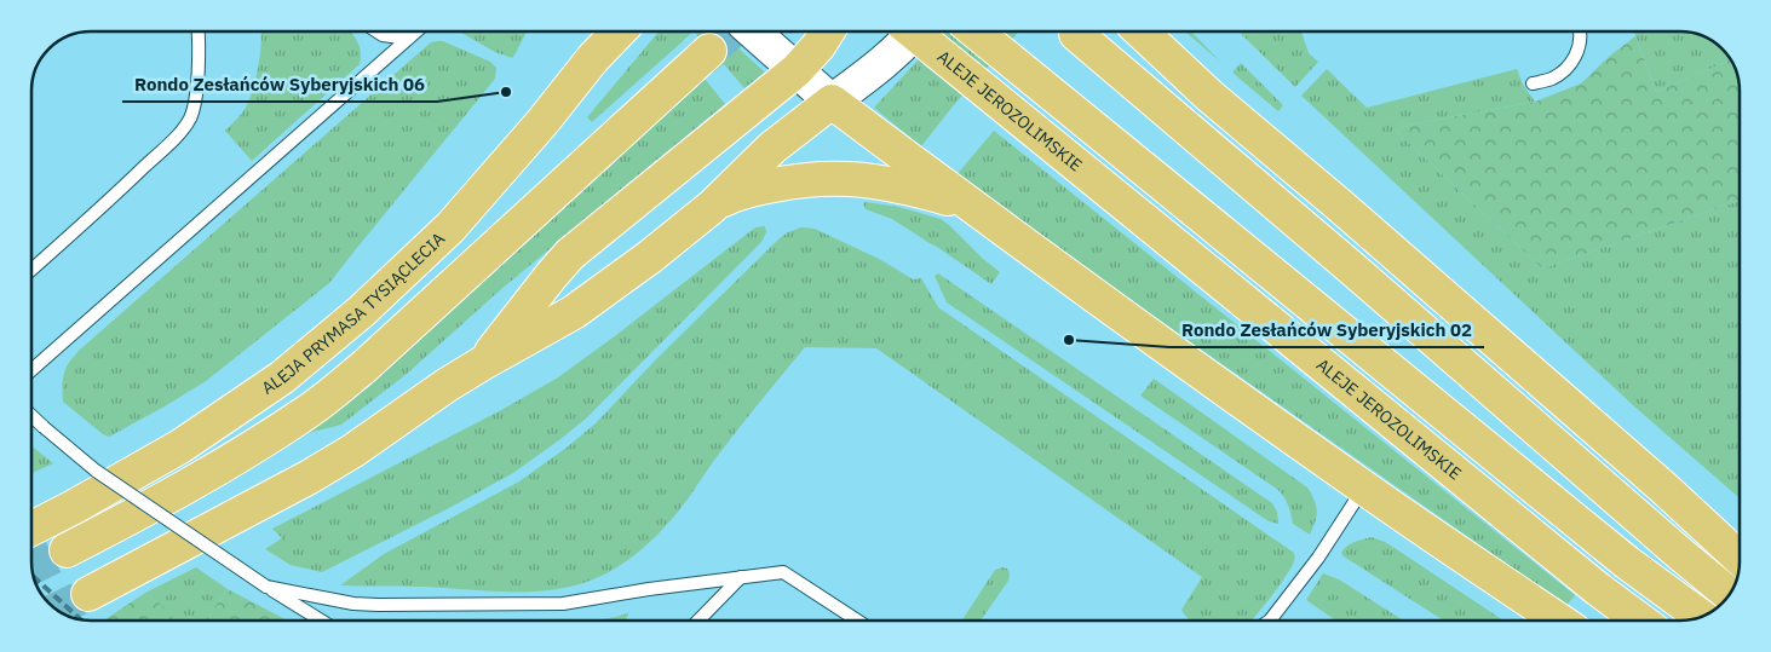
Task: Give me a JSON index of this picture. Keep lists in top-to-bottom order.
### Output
{
  "streets": {
    "main road": ["ALEJE JEROZOLIMSKIE", "ALEJA PRYMASA TYSIĄCLECIA"]
  },
  "places": ["Rondo Zesłańców Syberyjskich 06", "Rondo Zesłańców Syberyjskich 02"]
}
